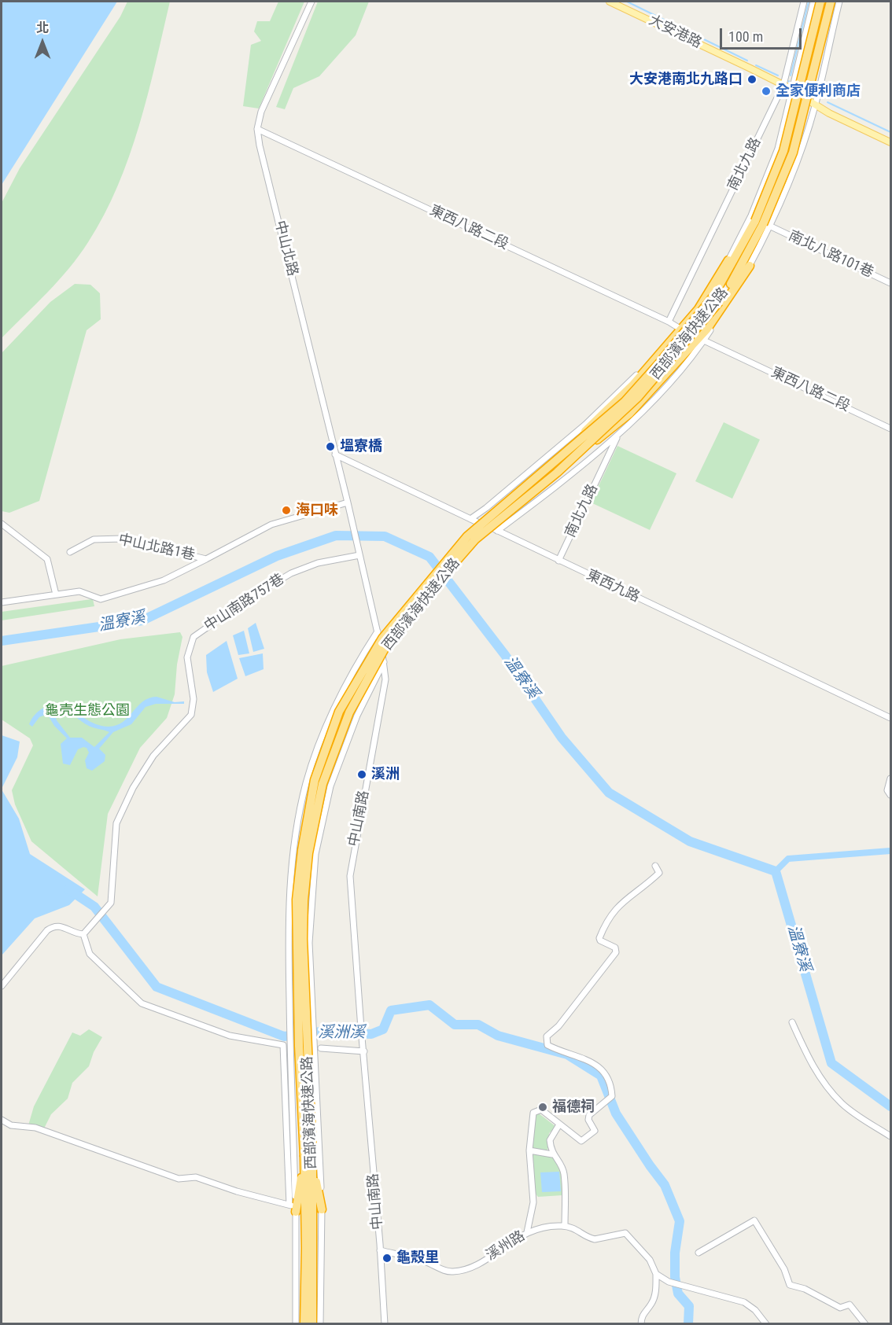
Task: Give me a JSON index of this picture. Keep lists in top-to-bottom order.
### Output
{
  "streets": {
    "highway": ["西部濱海快速公路"],
    "main road": ["大安港路"],
    "street": [
      "南北九路",
      "東西八路二段",
      "中山北路",
      "南北八路101巷",
      "中山北路1巷",
      "東西九路",
      "中山南路757巷",
      "中山南路",
      "溪州路"
    ]
  },
  "crossings": [
    ["大安港路", "南北九路"],
    ["南北九路", "東西八路二段"],
    ["南北九路", "東西九路"],
    ["東西八路二段", "中山北路"],
    ["中山北路", "中山北路1巷"],
    ["中山北路", "東西九路"],
    ["中山北路", "中山南路757巷"],
    ["中山北路", "中山南路"],
    ["南北八路101巷", "西部濱海快速公路"],
    ["中山南路757巷", "中山南路"],
    ["中山南路", "溪州路"]
  ],
  "water": ["溫寮溪", "溪洲溪"],
  "parks": ["龜壳生態公園"],
  "places": [
    "大安港南北九路口",
    "全家便利商店",
    "塭寮橋",
    "海口味",
    "溪洲",
    "福德祠",
    "龜殼里"
  ],
  "scale_bar": "100 m",
  "north": "top"
}
